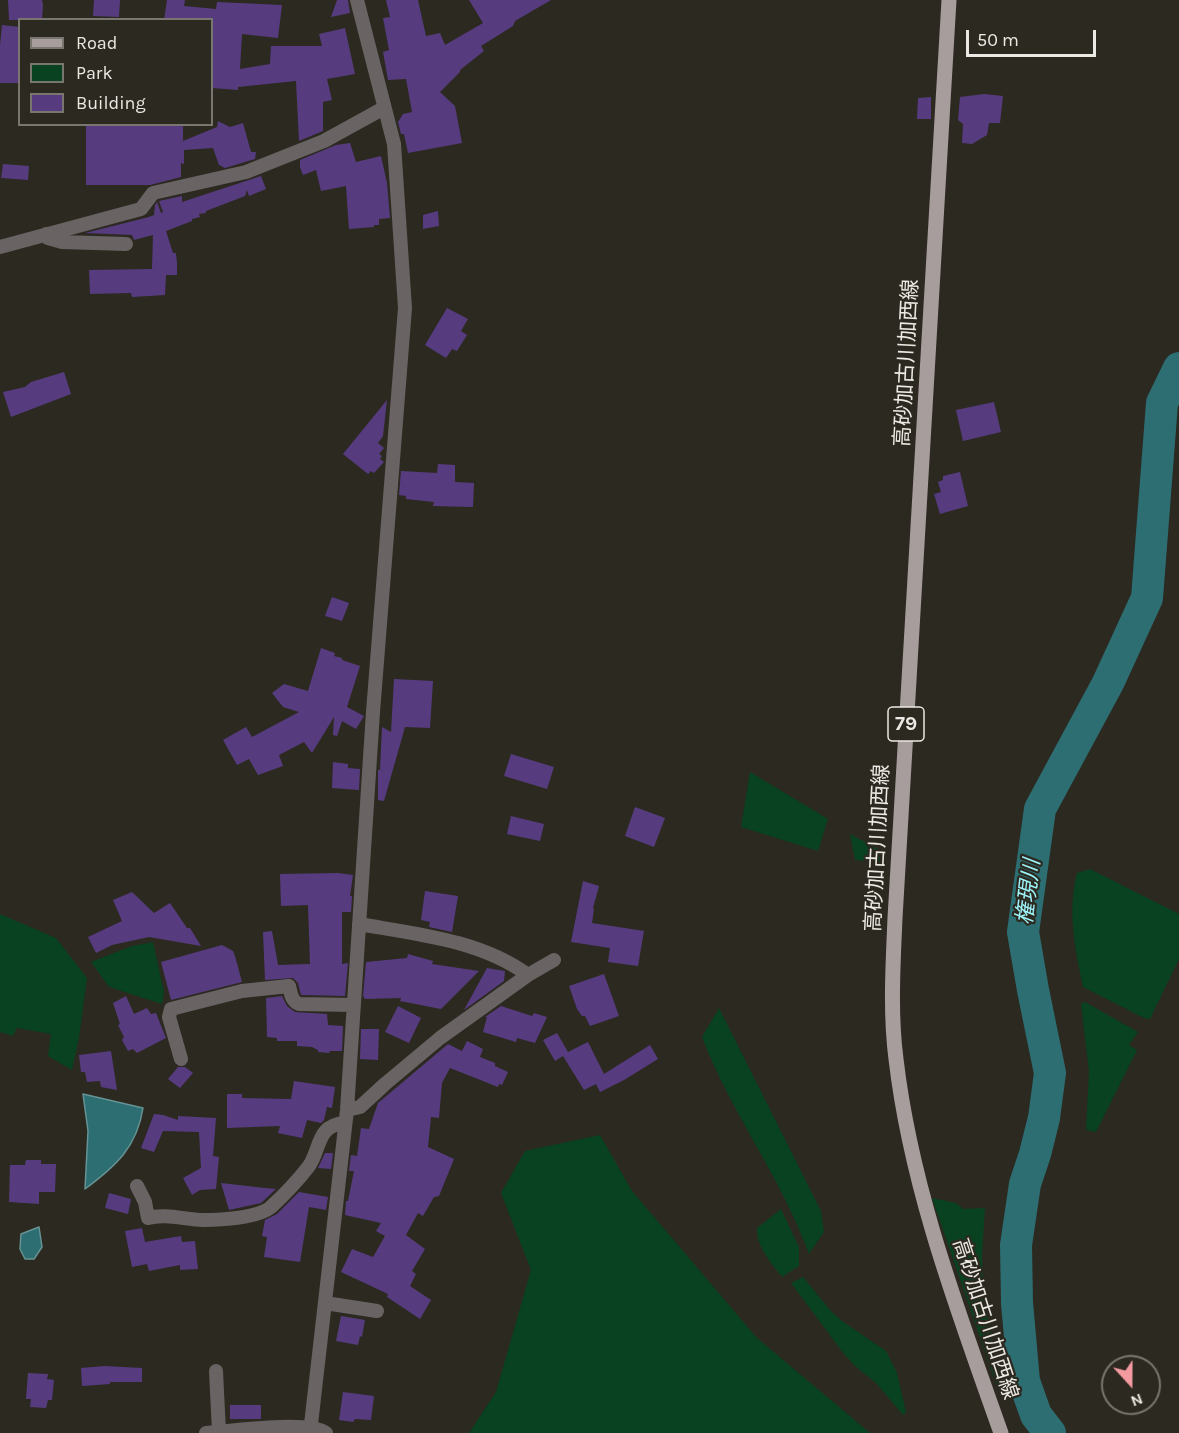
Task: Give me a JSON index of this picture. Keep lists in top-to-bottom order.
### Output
{
  "streets": {
    "main road": ["高砂加古川加西線", "79"]
  },
  "water": ["権現川"],
  "legend": ["Road", "Park", "Building"],
  "scale_bar": "50 m",
  "north": "bottom"
}
